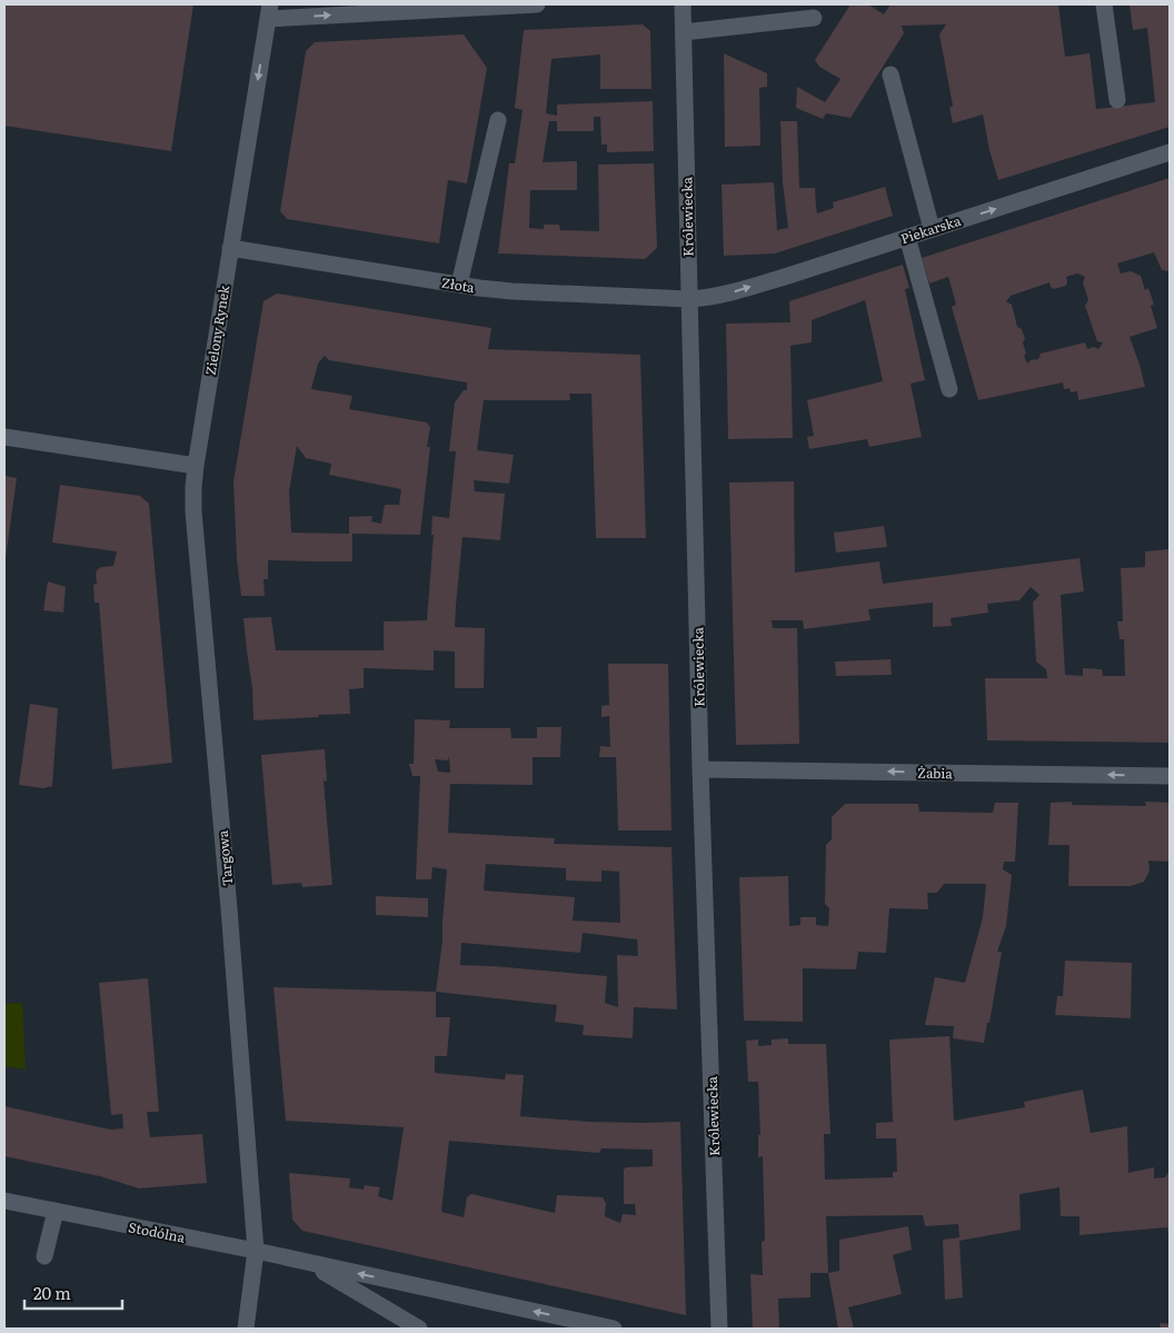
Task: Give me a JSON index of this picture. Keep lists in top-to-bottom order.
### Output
{
  "streets": {
    "street": [
      "Królewiecka",
      "Piekarska",
      "Złota",
      "Zielony Rynek",
      "Żabia",
      "Targowa",
      "Stodólna"
    ]
  },
  "crossings": [
    ["Królewiecka", "Piekarska"],
    ["Królewiecka", "Złota"],
    ["Królewiecka", "Żabia"],
    ["Piekarska", "Złota"],
    ["Złota", "Zielony Rynek"],
    ["Zielony Rynek", "Targowa"],
    ["Targowa", "Stodólna"]
  ],
  "one_way": ["Piekarska", "Zielony Rynek", "Żabia"],
  "scale_bar": "20 m"
}
